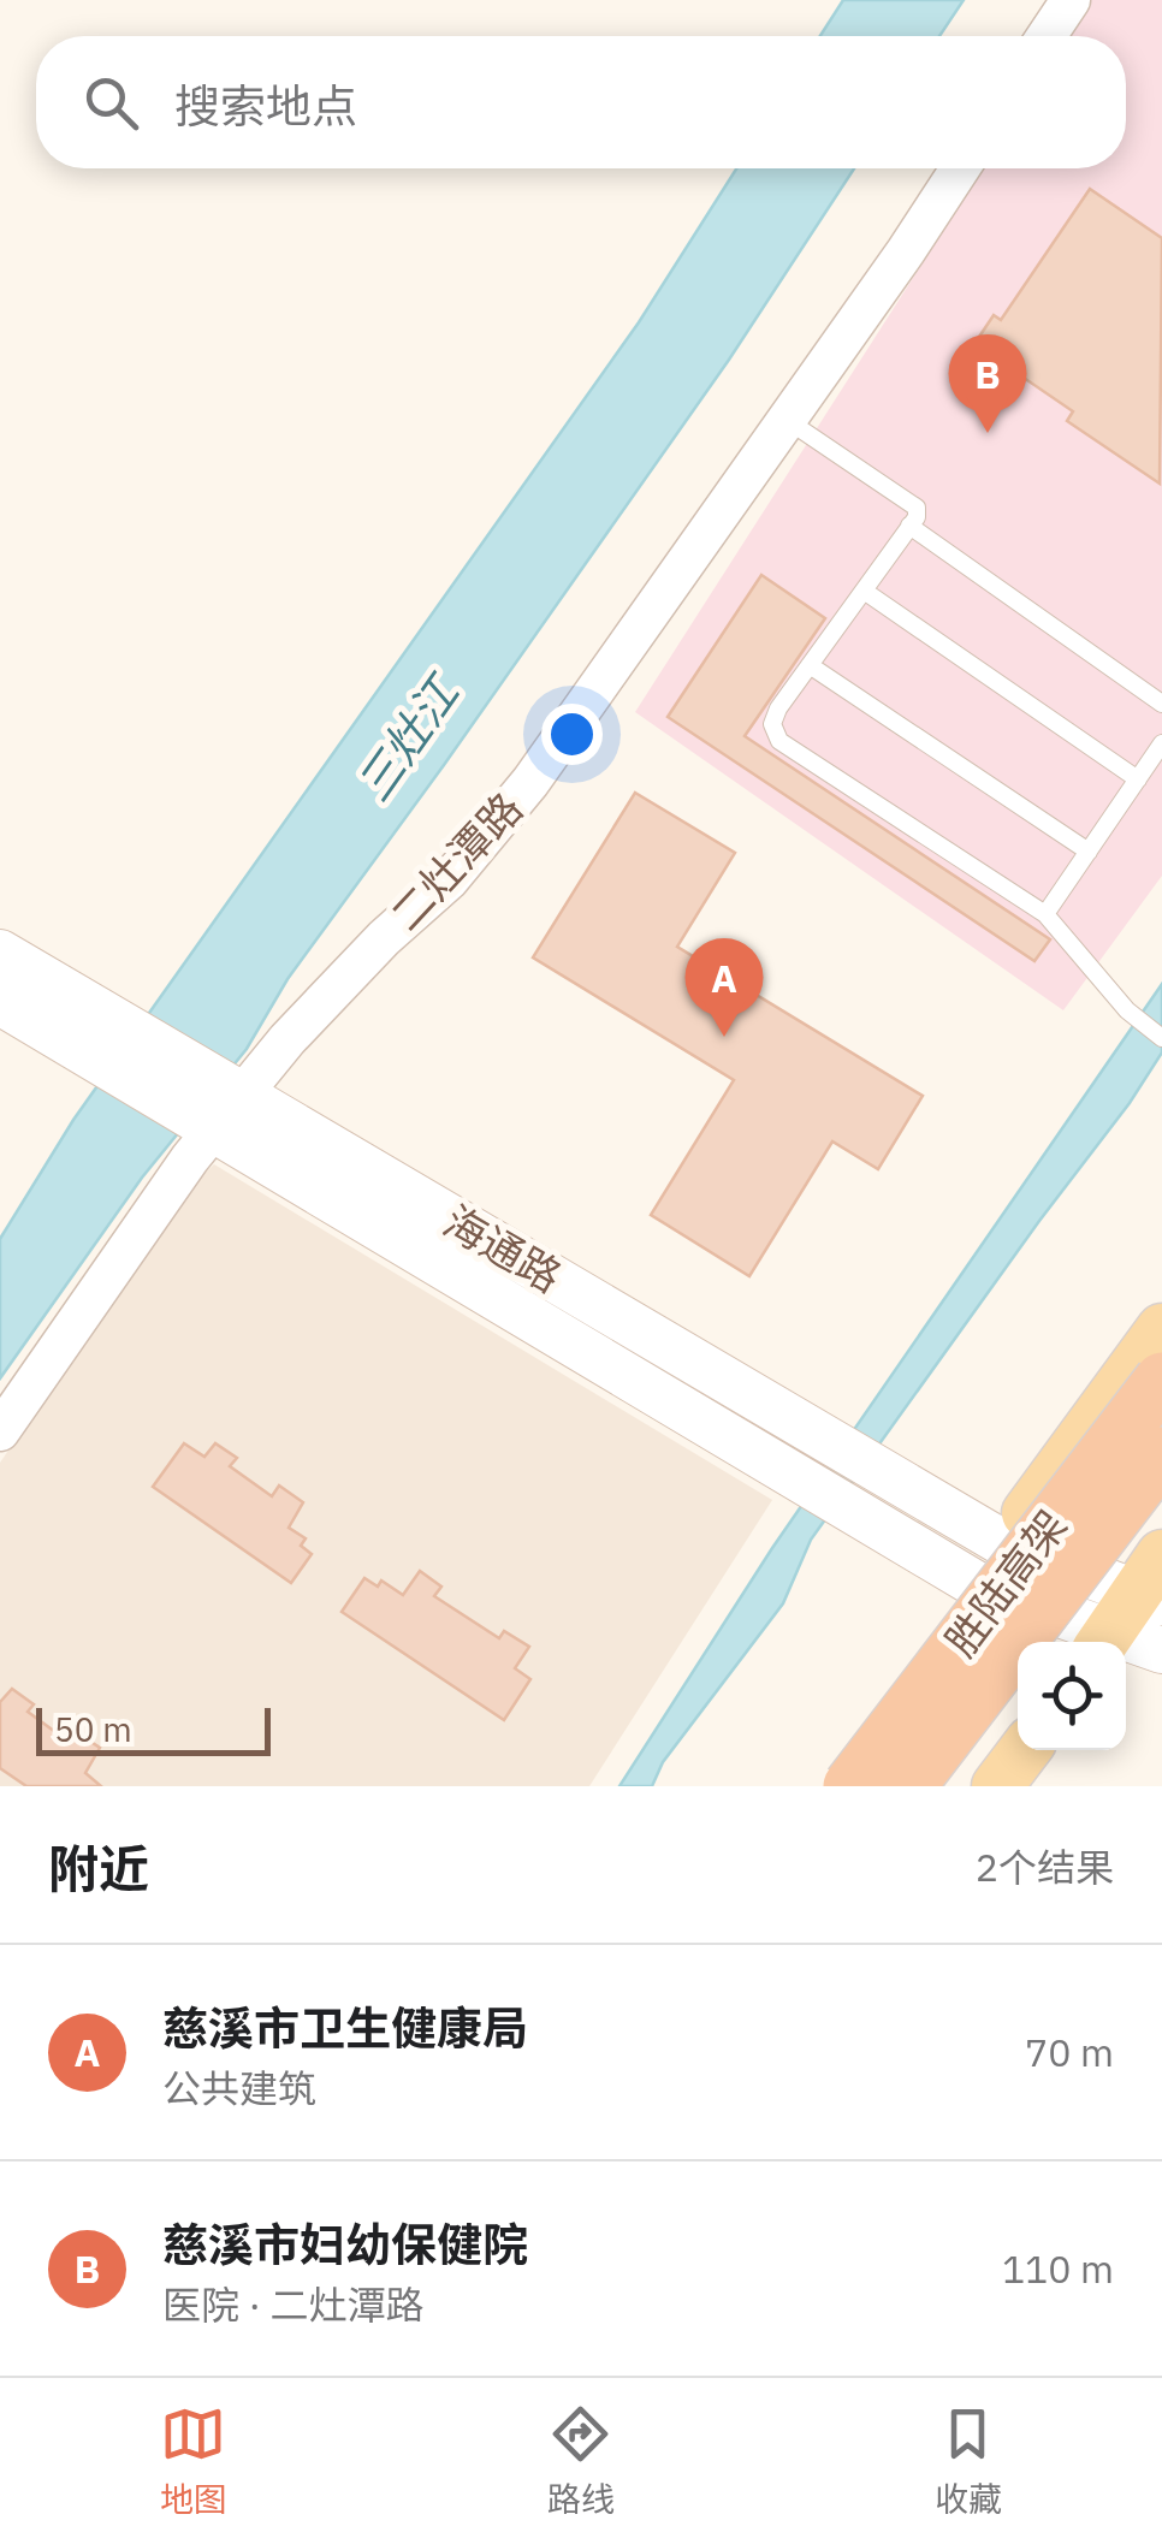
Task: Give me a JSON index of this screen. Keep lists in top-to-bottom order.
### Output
{
  "streets": {
    "highway": ["胜陆高架"],
    "main road": ["海通路"],
    "street": ["二灶潭路"]
  },
  "water": ["三灶江"],
  "scale_bar": "50 m",
  "page": {
    "search": "搜索地点",
    "pins": ["B", "A"],
    "scale": "50 m",
    "heading": ["附近", "2个结果"],
    "list": [
      {
        "mark": "A",
        "name": "慈溪市卫生健康局",
        "note": "公共建筑",
        "value": "70 m"
      },
      {
        "mark": "B",
        "name": "慈溪市妇幼保健院",
        "note": "医院 · 二灶潭路",
        "value": "110 m"
      }
    ],
    "nav": ["地图", "路线", "收藏"]
  }
}
